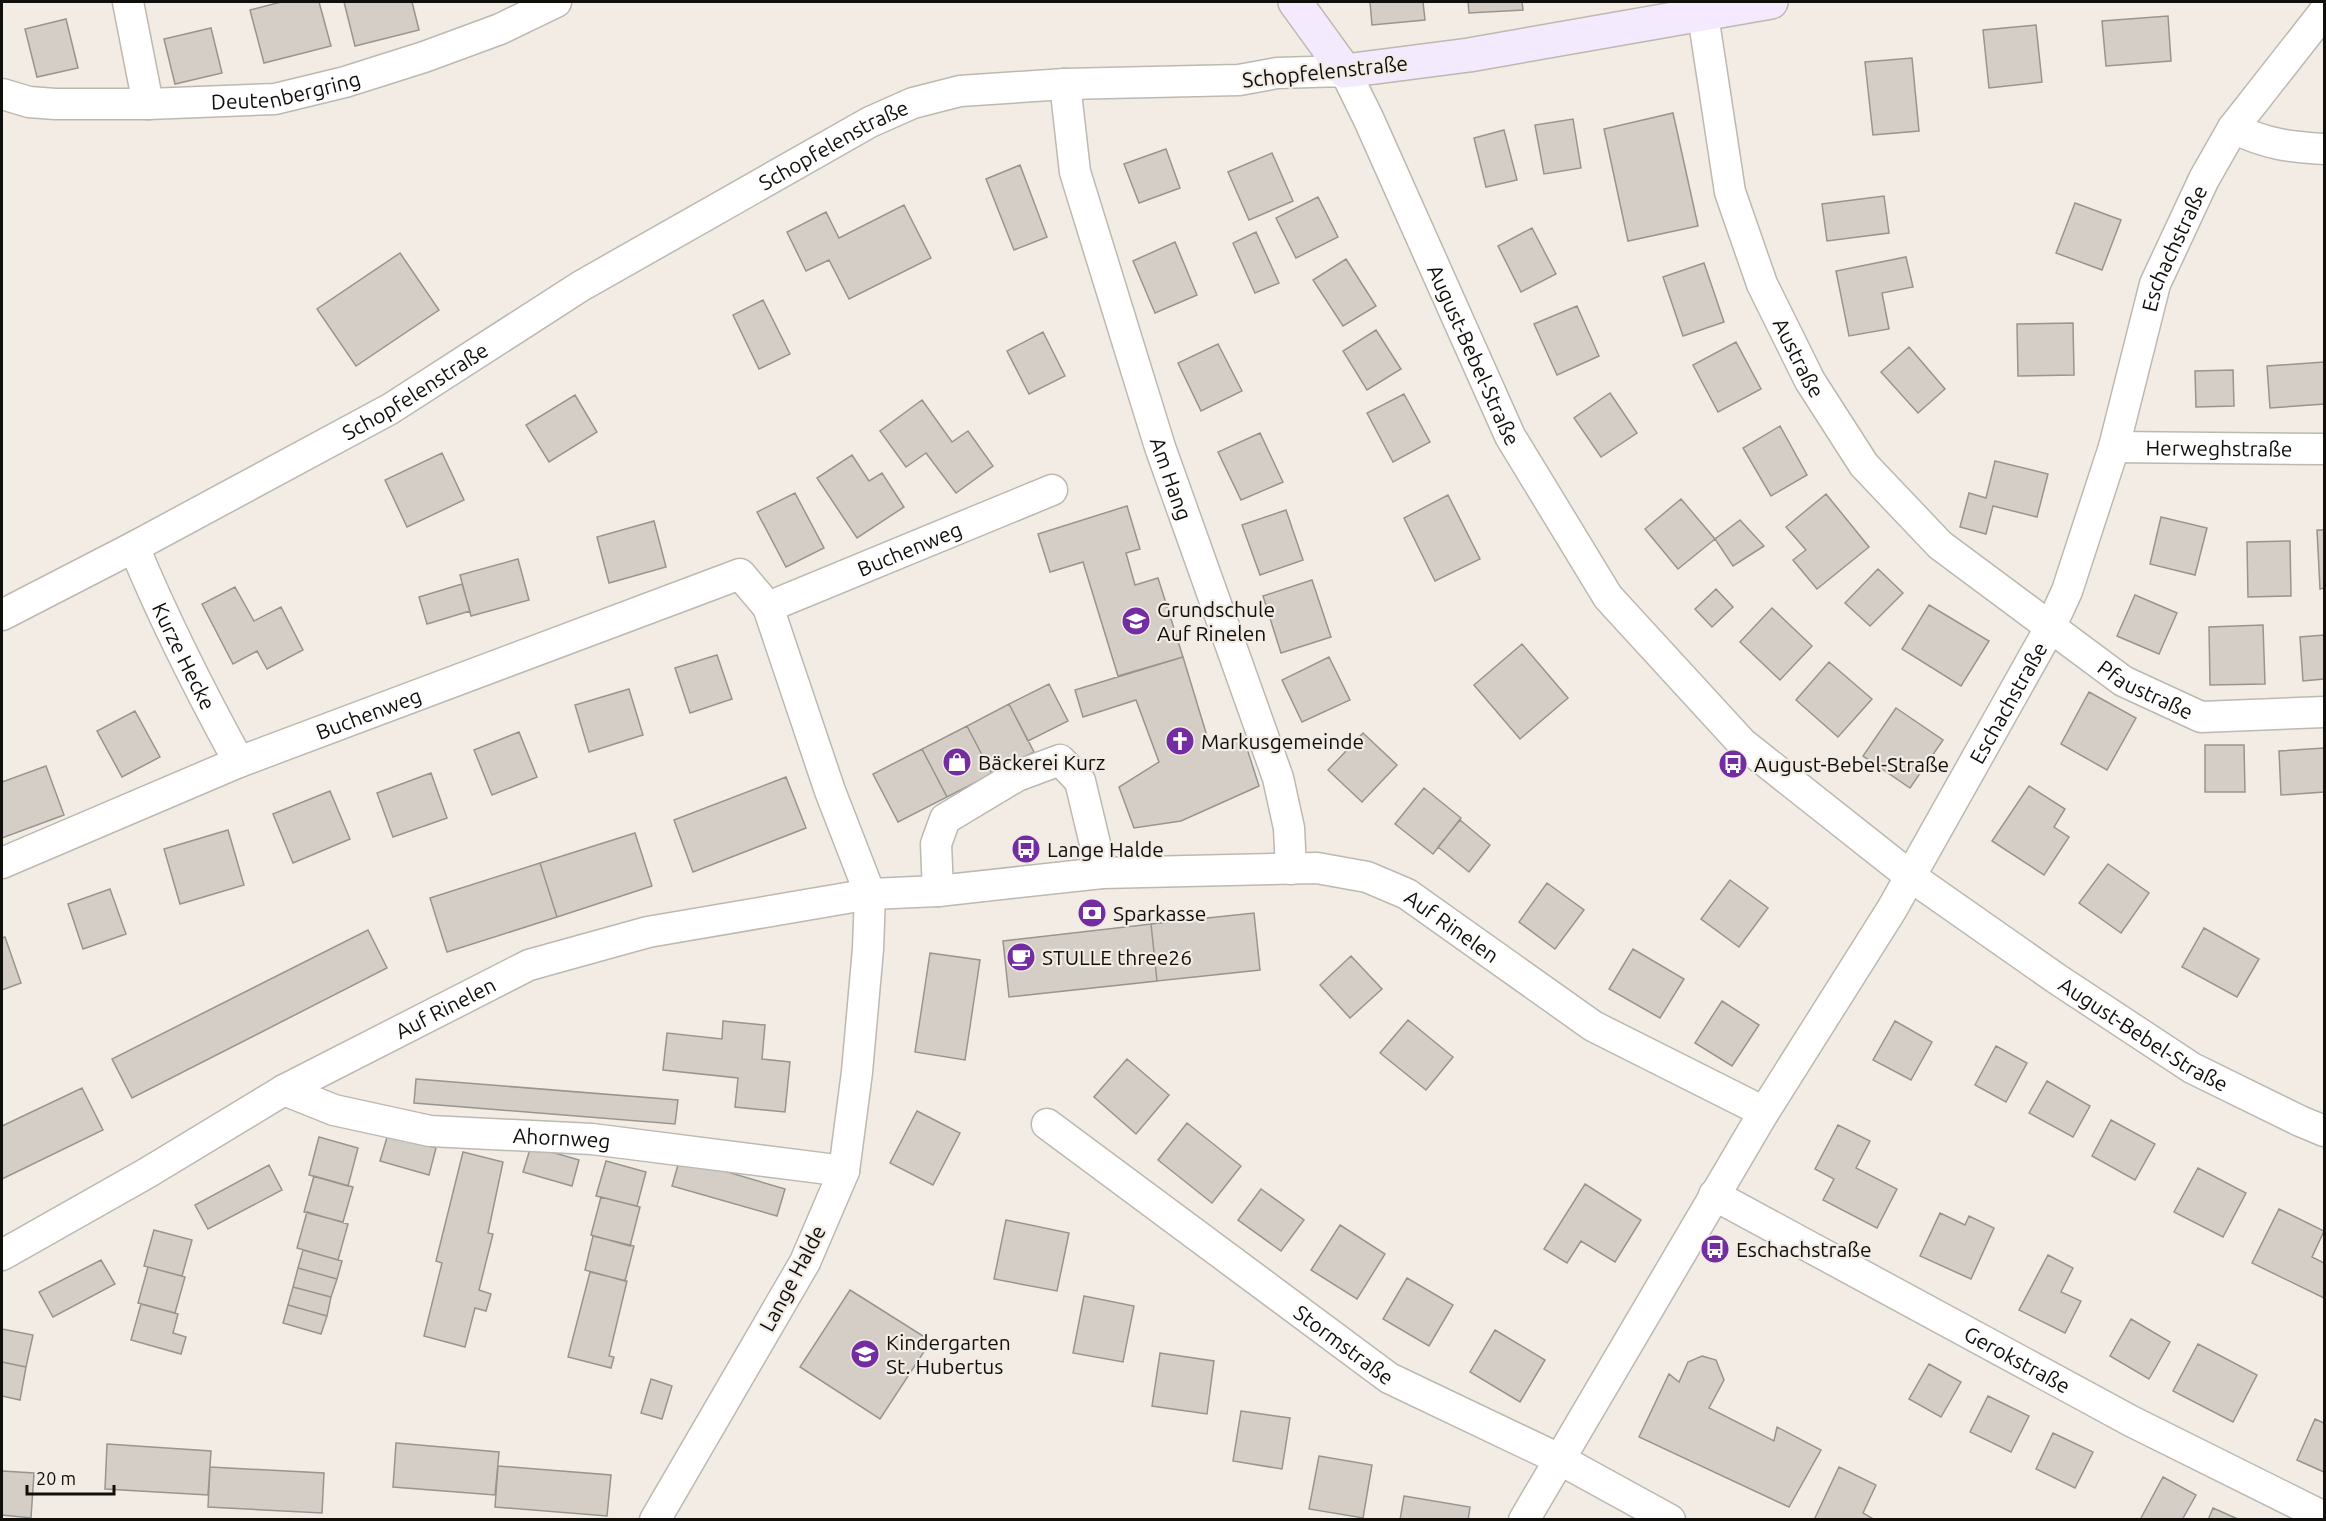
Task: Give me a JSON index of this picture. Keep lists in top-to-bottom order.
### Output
{
  "streets": {
    "street": [
      "Schopfelenstraße",
      "Deutenbergring",
      "Eschachstraße",
      "August-Bebel-Straße",
      "Austraße",
      "Herweghstraße",
      "Am Hang",
      "Buchenweg",
      "Kurze Hecke",
      "Pfaustraße",
      "Auf Rinelen",
      "Ahornweg",
      "Lange Halde",
      "Stormstraße",
      "Gerokstraße"
    ]
  },
  "crossings": [
    ["Schopfelenstraße", "August-Bebel-Straße"],
    ["Schopfelenstraße", "Austraße"],
    ["Schopfelenstraße", "Am Hang"],
    ["Schopfelenstraße", "Kurze Hecke"],
    ["Eschachstraße", "August-Bebel-Straße"],
    ["Eschachstraße", "Austraße"],
    ["Eschachstraße", "Herweghstraße"],
    ["Eschachstraße", "Pfaustraße"],
    ["Eschachstraße", "Auf Rinelen"],
    ["Eschachstraße", "Stormstraße"],
    ["Eschachstraße", "Gerokstraße"],
    ["Austraße", "Pfaustraße"],
    ["Am Hang", "Auf Rinelen"],
    ["Buchenweg", "Kurze Hecke"],
    ["Buchenweg", "Lange Halde"],
    ["Auf Rinelen", "Ahornweg"],
    ["Auf Rinelen", "Lange Halde"],
    ["Ahornweg", "Lange Halde"]
  ],
  "places": {
    "school or university": ["Grundschule Auf Rinelen", "Kindergarten St. Hubertus"],
    "church": ["Markusgemeinde"],
    "shop": ["Bäckerei Kurz"],
    "bus stop": ["August-Bebel-Straße", "Lange Halde", "Eschachstraße"],
    "bank": ["Sparkasse"],
    "cafe": ["STULLE three26"]
  },
  "scale_bar": "20 m"
}
